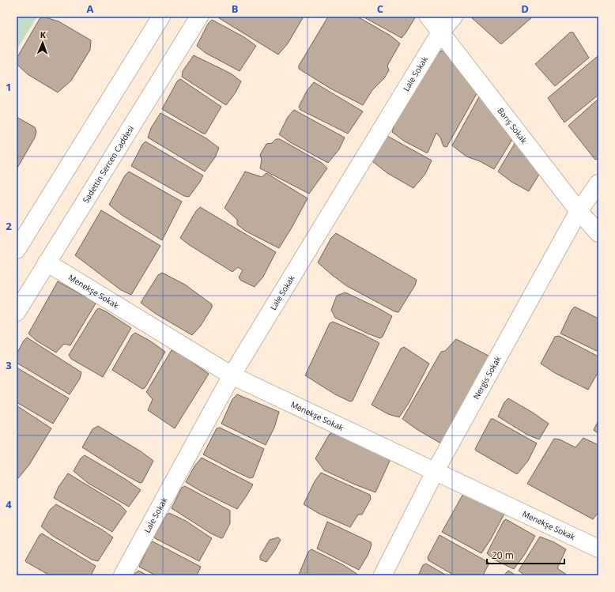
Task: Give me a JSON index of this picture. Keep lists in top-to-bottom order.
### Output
{
  "streets": {
    "street": [
      "Lale Sokak",
      "Barış Sokak",
      "Sadettin Sercen Caddesi",
      "Menekşe Sokak",
      "Nergis Sokak"
    ]
  },
  "crossings": [
    ["Lale Sokak", "Barış Sokak"],
    ["Lale Sokak", "Menekşe Sokak"],
    ["Barış Sokak", "Nergis Sokak"],
    ["Sadettin Sercen Caddesi", "Menekşe Sokak"],
    ["Menekşe Sokak", "Nergis Sokak"]
  ],
  "scale_bar": "20 m",
  "north": "top",
  "grid": {
    "columns": [
      "A",
      "B",
      "C",
      "D"
    ],
    "rows": [
      "1",
      "2",
      "3",
      "4"
    ]
  }
}
